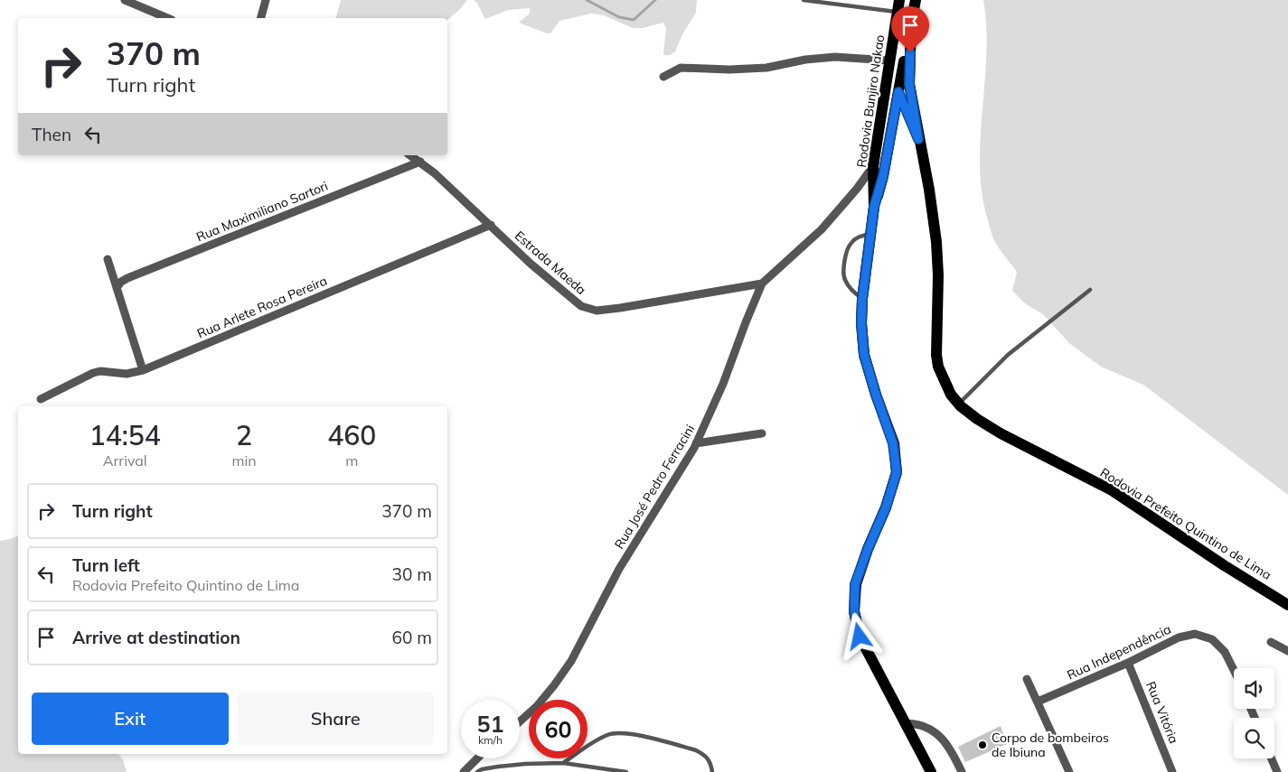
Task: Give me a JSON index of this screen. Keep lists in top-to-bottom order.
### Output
{
  "streets": {
    "main road": ["Rodovia Bunjiro Nakao", "Rodovia Prefeito Quintino de Lima"],
    "street": [
      "Rua Maximiliano Sartori",
      "Estrada Maeda",
      "Rua Arlete Rosa Pereira",
      "Rua José Pedro Ferracini",
      "Rua Independência",
      "Rua Vitória"
    ]
  },
  "crossings": [
    ["Rodovia Bunjiro Nakao", "Rua José Pedro Ferracini"],
    ["Rodovia Bunjiro Nakao", "Rodovia Prefeito Quintino de Lima"],
    ["Rua Maximiliano Sartori", "Estrada Maeda"],
    ["Estrada Maeda", "Rua Arlete Rosa Pereira"],
    ["Estrada Maeda", "Rua José Pedro Ferracini"],
    ["Rua Independência", "Rua Vitória"]
  ],
  "places": ["Corpo de bombeiros de Ibiuna"],
  "page": {
    "turn": ["370 m", "Turn right"],
    "then": "Then",
    "eta": [
      "14:54",
      "Arrival",
      "2",
      "min",
      "460",
      "m"
    ],
    "list": [
      {
        "name": "Turn right",
        "value": "370 m"
      },
      {
        "name": "Turn left",
        "note": "Rodovia Prefeito Quintino de Lima",
        "value": "30 m"
      },
      {
        "name": "Arrive at destination",
        "value": "60 m"
      }
    ],
    "buttons": ["Exit", "Share"],
    "speed": "51 km/h",
    "limit": "60"
  }
}
